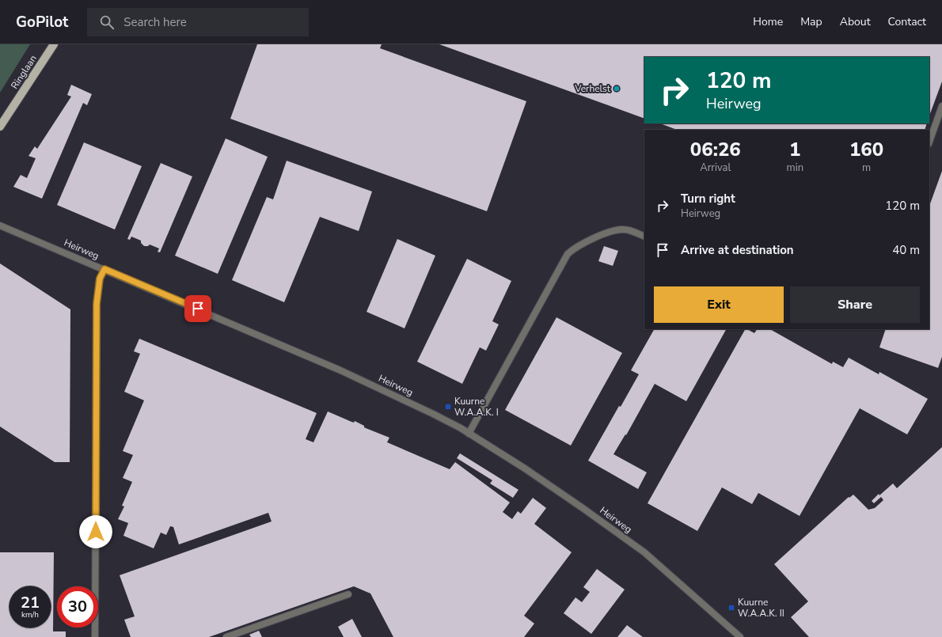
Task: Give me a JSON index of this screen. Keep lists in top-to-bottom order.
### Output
{
  "streets": {
    "main road": ["Ringlaan"],
    "street": ["Heirweg"]
  },
  "places": {
    "other": ["Verhelst"],
    "transit": ["Kuurne W.A.A.K. I", "Kuurne W.A.A.K. II"]
  },
  "page": {
    "header": "GoPilot",
    "search": "Search here",
    "nav": [
      "Home",
      "Map",
      "About",
      "Contact"
    ],
    "turn": ["120 m", "Heirweg"],
    "eta": [
      "06:26",
      "Arrival",
      "1",
      "min",
      "160",
      "m"
    ],
    "list": [
      {
        "name": "Turn right",
        "note": "Heirweg",
        "value": "120 m"
      },
      {
        "name": "Arrive at destination",
        "value": "40 m"
      }
    ],
    "buttons": ["Exit", "Share"],
    "speed": "21 km/h",
    "limit": "30"
  }
}
